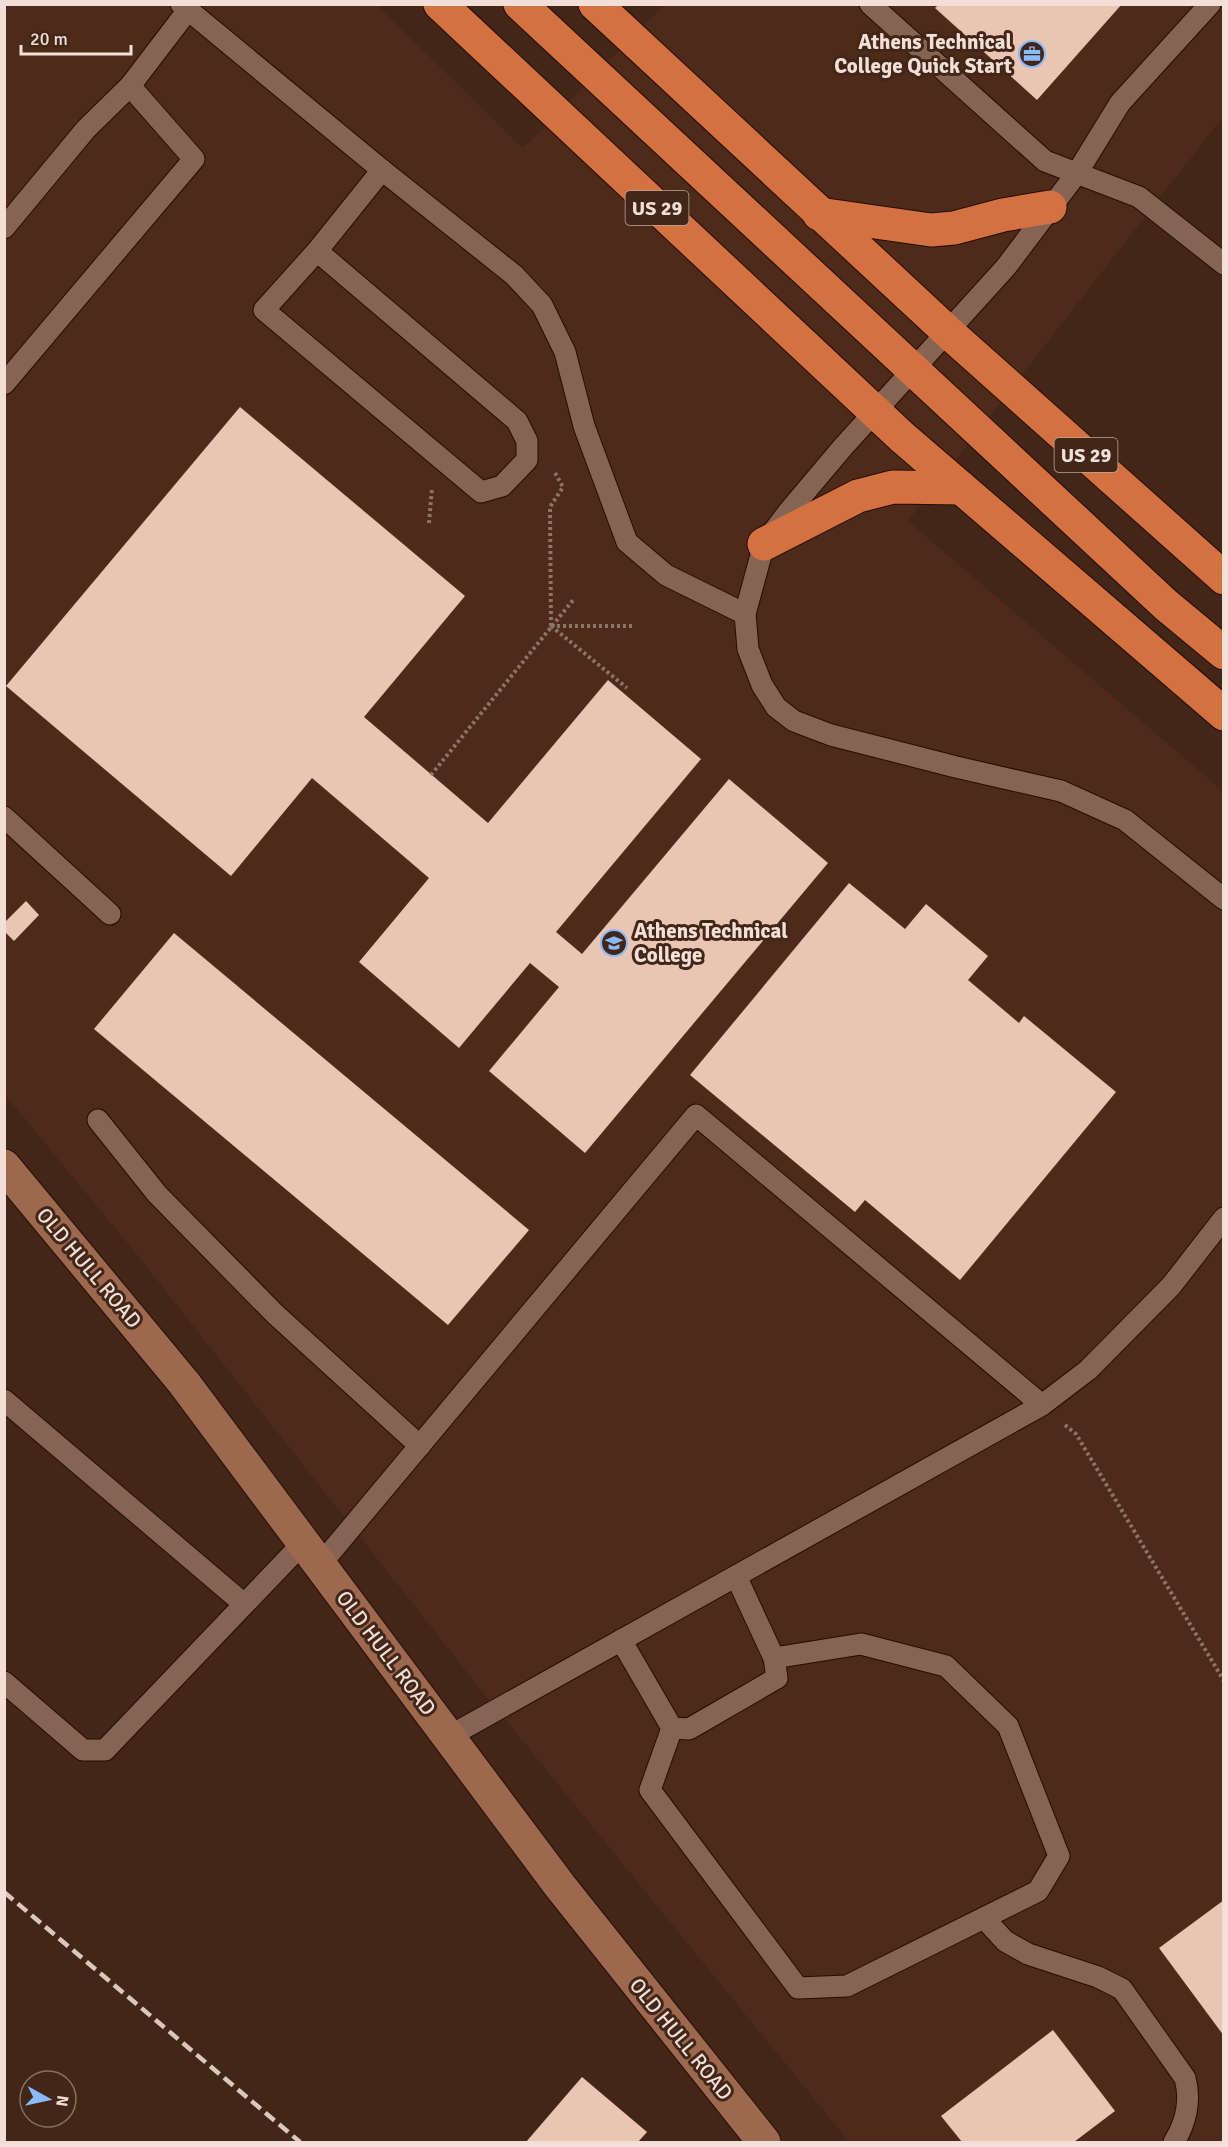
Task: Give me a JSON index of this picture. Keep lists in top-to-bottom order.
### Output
{
  "streets": {
    "highway": ["US 29"],
    "main road": ["OLD HULL ROAD"]
  },
  "places": {
    "office": ["Athens Technical College Quick Start"],
    "school or university": ["Athens Technical College"]
  },
  "scale_bar": "20 m",
  "north": "right"
}
